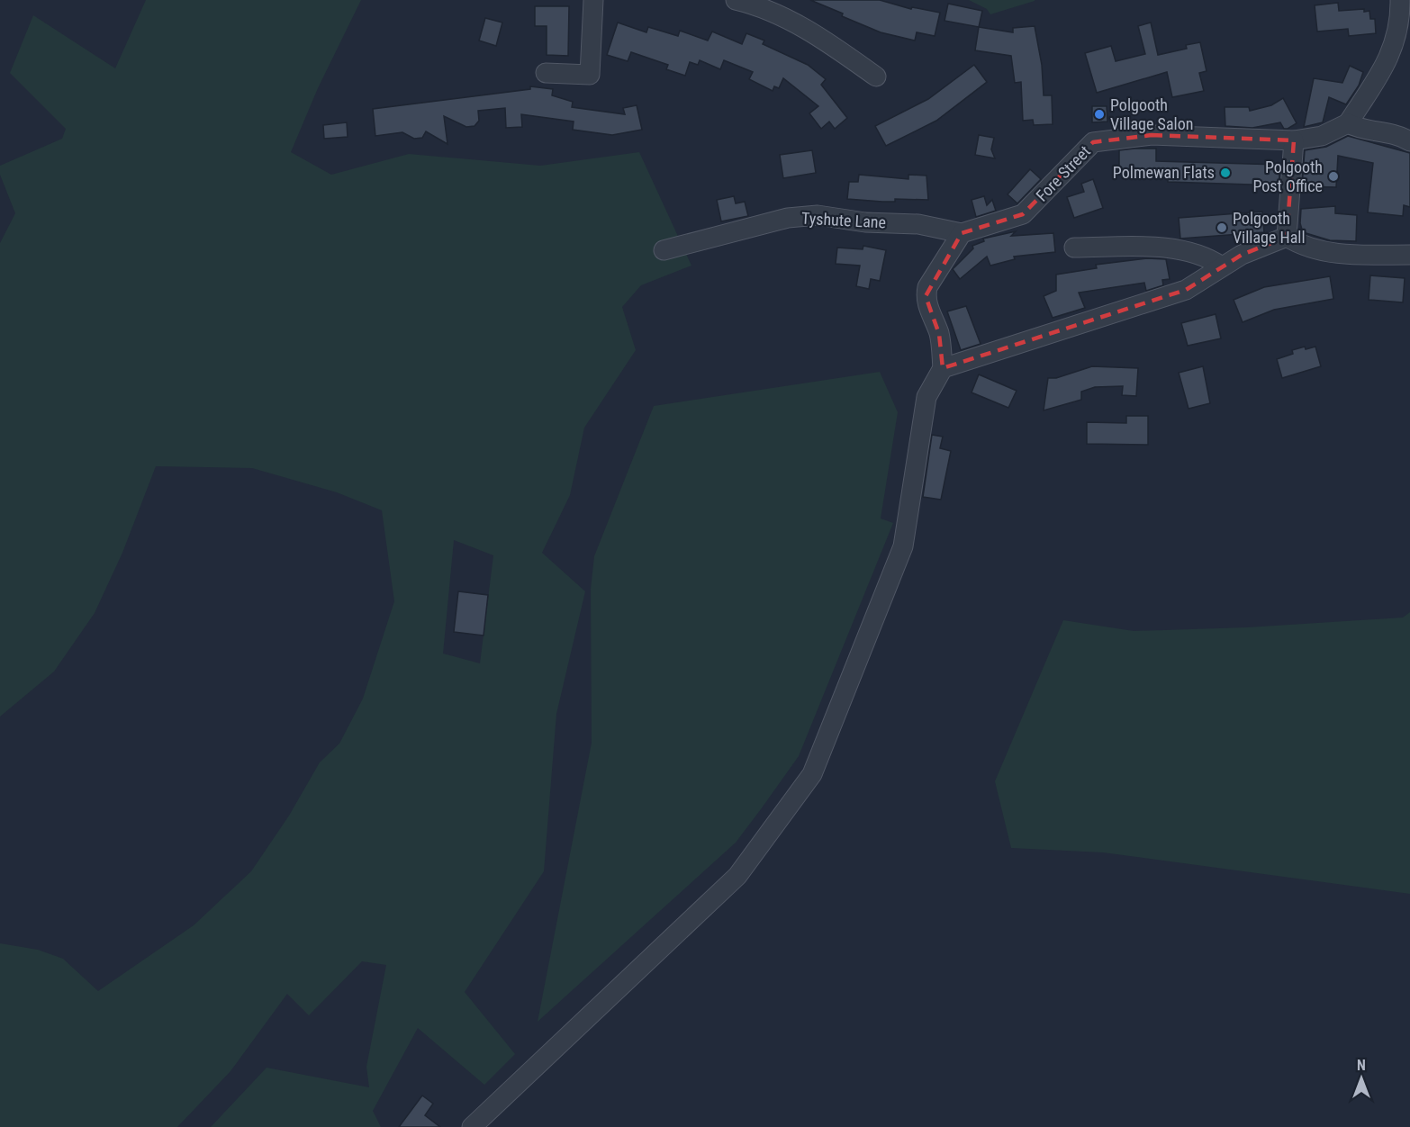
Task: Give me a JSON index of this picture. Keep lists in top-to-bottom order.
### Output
{
  "streets": {
    "street": ["Fore Street", "Tyshute Lane"]
  },
  "crossings": [
    ["Fore Street", "Tyshute Lane"]
  ],
  "places": [
    "Polgooth Village Salon",
    "Polmewan Flats",
    "Polgooth Post Office",
    "Polgooth Village Hall"
  ],
  "north": "top"
}
